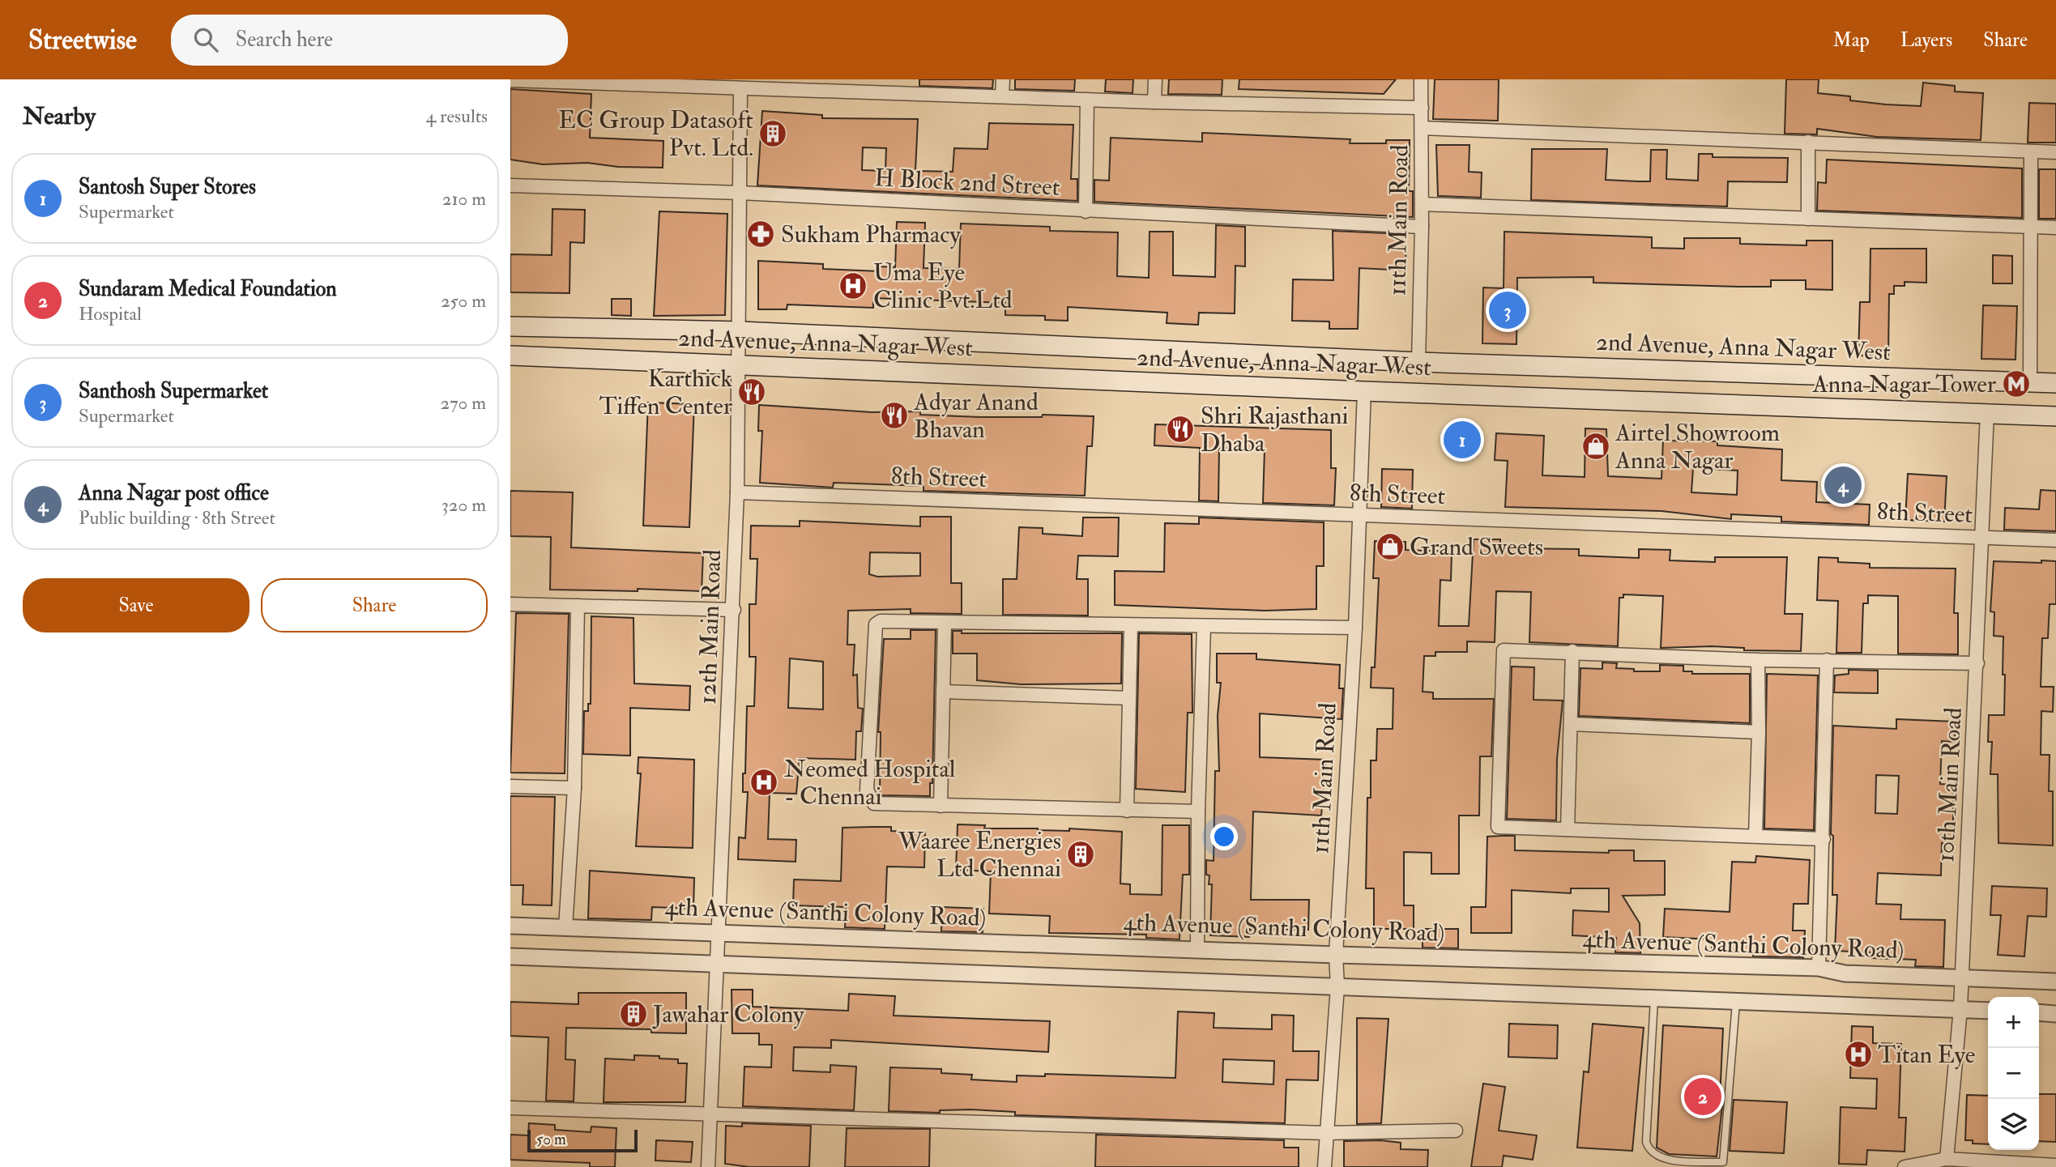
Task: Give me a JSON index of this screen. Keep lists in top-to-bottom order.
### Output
{
  "streets": {
    "main road": ["2nd Avenue, Anna Nagar West"],
    "street": [
      "H Block 2nd Street",
      "11th Main Road",
      "8th Street",
      "12th Main Road",
      "10th Main Road",
      "4th Avenue (Santhi Colony Road)"
    ]
  },
  "crossings": [
    ["H Block 2nd Street", "11th Main Road"],
    ["H Block 2nd Street", "12th Main Road"],
    ["11th Main Road", "2nd Avenue, Anna Nagar West"],
    ["11th Main Road", "8th Street"],
    ["11th Main Road", "4th Avenue (Santhi Colony Road)"],
    ["2nd Avenue, Anna Nagar West", "12th Main Road"],
    ["2nd Avenue, Anna Nagar West", "10th Main Road"],
    ["8th Street", "12th Main Road"],
    ["8th Street", "10th Main Road"],
    ["12th Main Road", "4th Avenue (Santhi Colony Road)"],
    ["10th Main Road", "4th Avenue (Santhi Colony Road)"]
  ],
  "places": {
    "building": ["EC Group Datasoft Pvt. Ltd.", "Waaree Energies Ltd Chennai", "Jawahar Colony"],
    "pharmacy": ["Sukham Pharmacy"],
    "hospital": ["Uma Eye Clinic Pvt.Ltd", "Neomed Hospital - Chennai", "Titan Eye"],
    "metro station": ["Anna Nagar Tower"],
    "restaurant": ["Karthick Tiffen Center", "Adyar Anand Bhavan", "Shri Rajasthani Dhaba"],
    "shop": ["Airtel Showroom Anna Nagar", "Grand Sweets"]
  },
  "scale_bar": "50 m",
  "page": {
    "header": "Streetwise",
    "search": "Search here",
    "nav": ["Map", "Layers", "Share"],
    "heading": ["Nearby", "4 results"],
    "list": [
      {
        "mark": "1",
        "name": "Santosh Super Stores",
        "note": "Supermarket",
        "value": "210 m"
      },
      {
        "mark": "2",
        "name": "Sundaram Medical Foundation",
        "note": "Hospital",
        "value": "250 m"
      },
      {
        "mark": "3",
        "name": "Santhosh Supermarket",
        "note": "Supermarket",
        "value": "270 m"
      },
      {
        "mark": "4",
        "name": "Anna Nagar post office",
        "note": "Public building · 8th Street",
        "value": "320 m"
      }
    ],
    "pins": [
      "3",
      "1",
      "4",
      "2"
    ],
    "buttons": ["Save", "Share"],
    "map_buttons": ["+", "−"],
    "scale": "50 m"
  }
}
